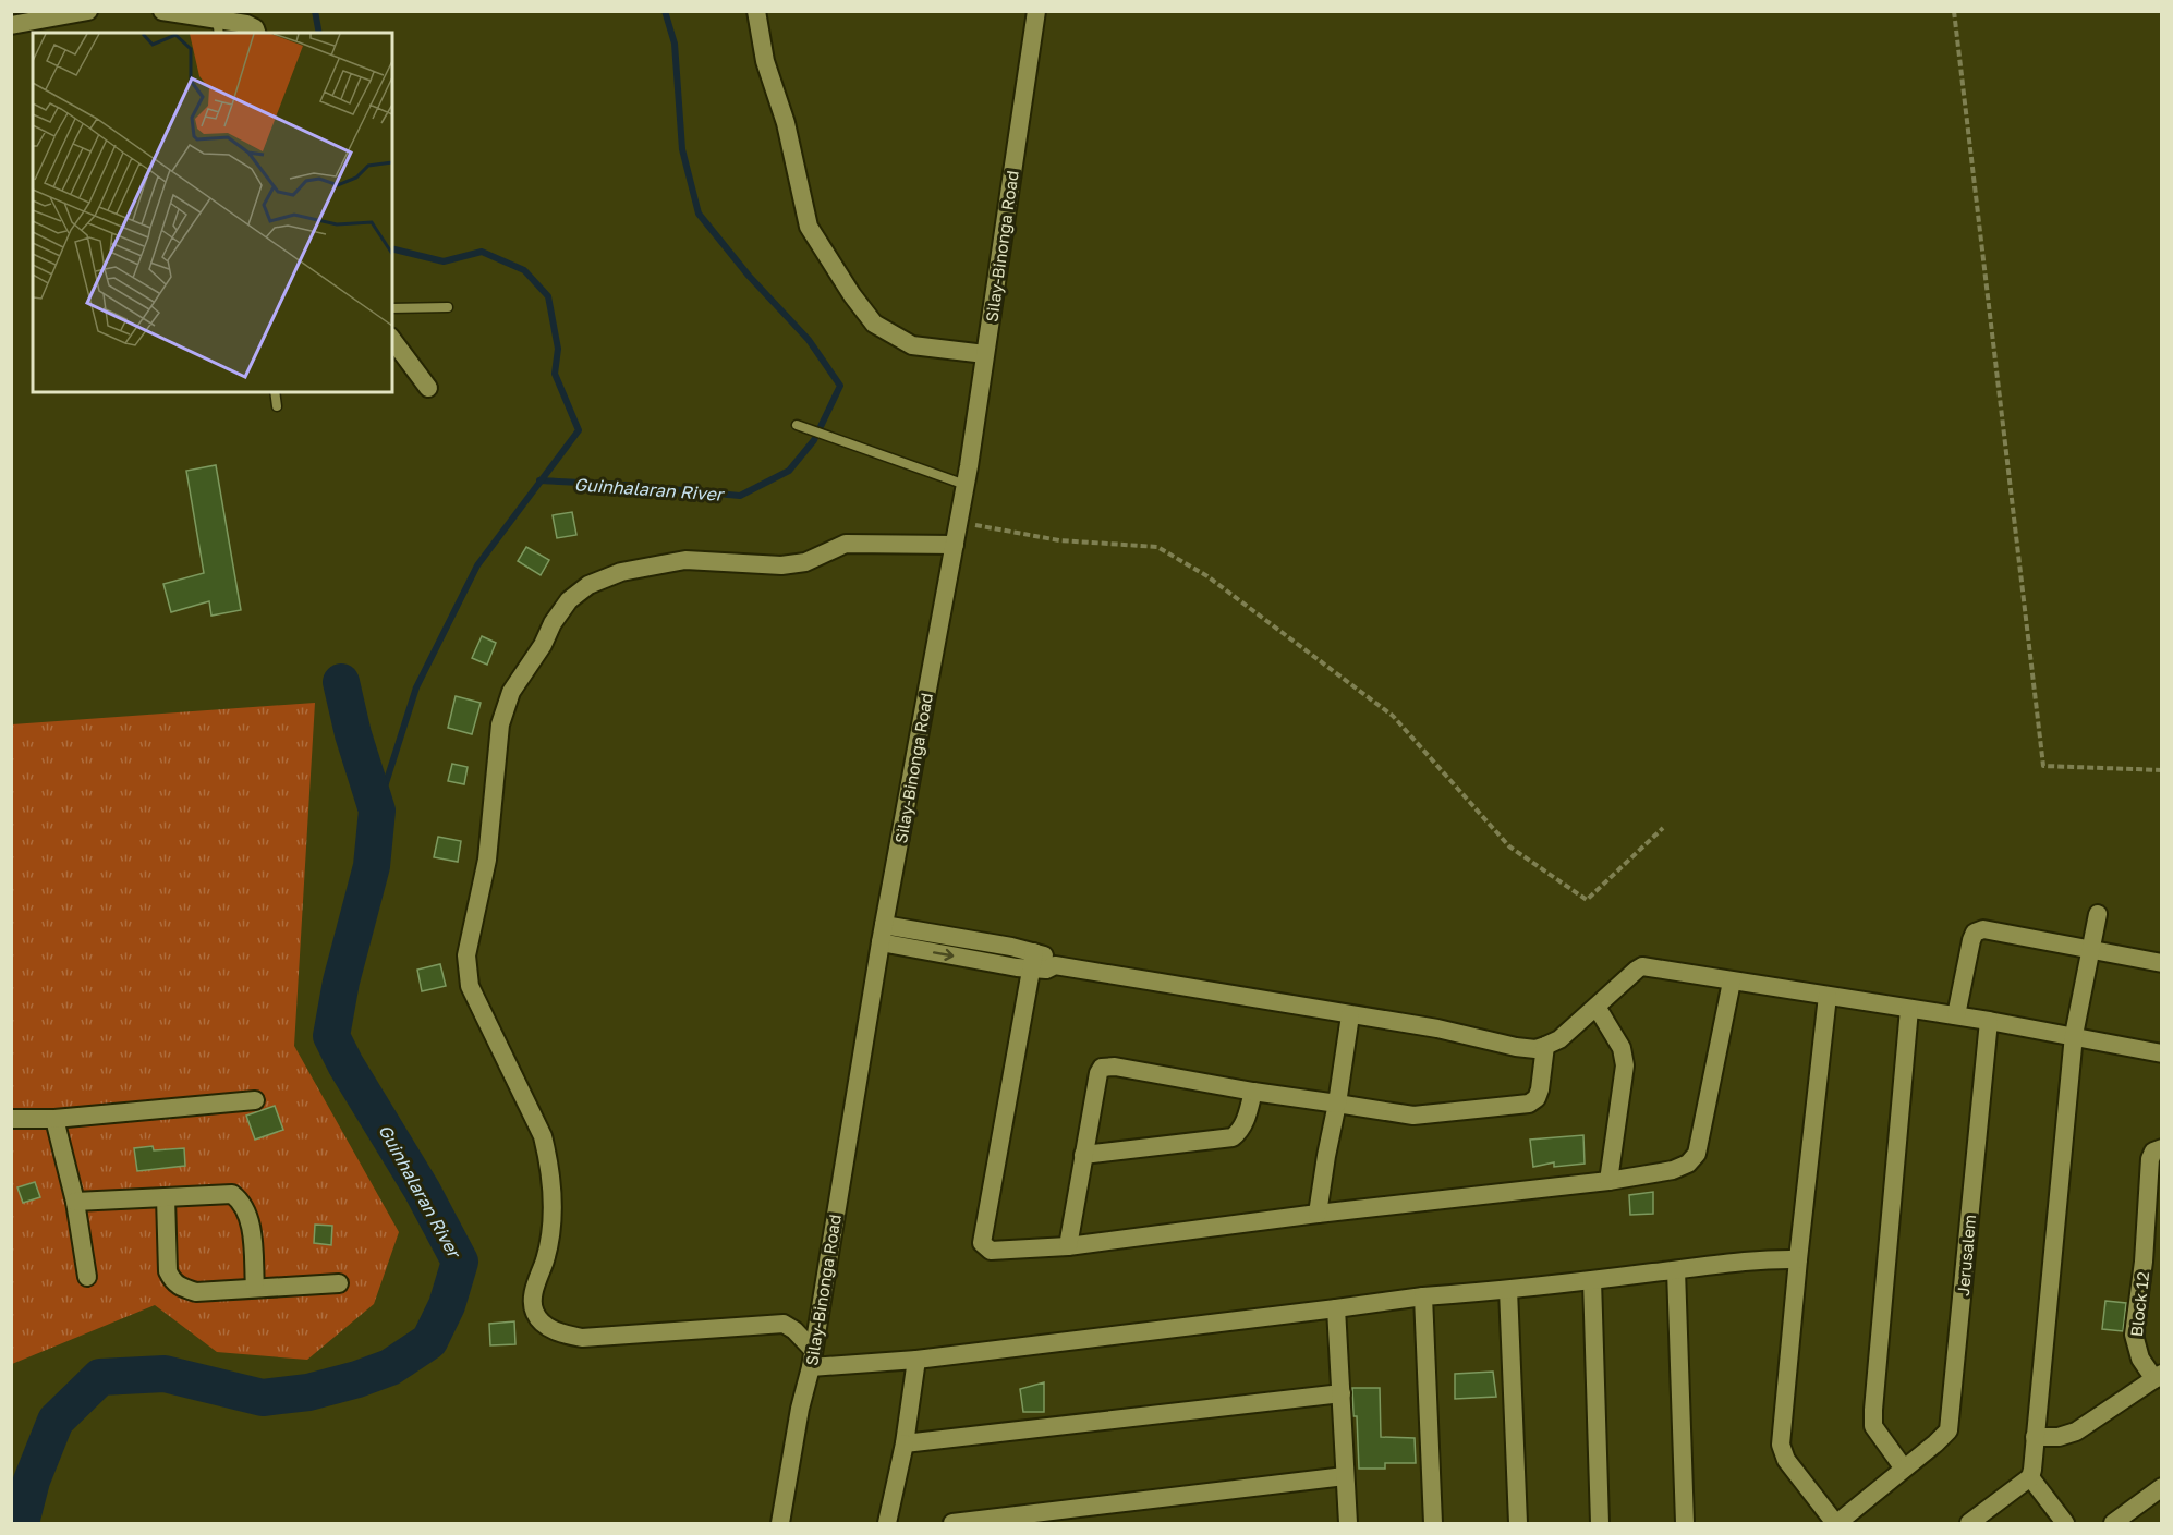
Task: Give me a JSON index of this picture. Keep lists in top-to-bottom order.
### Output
{
  "streets": {
    "street": ["Silay-Binonga Road", "Jerusalem", "Block 12"]
  },
  "water": ["Guinhalaran River"]
}
